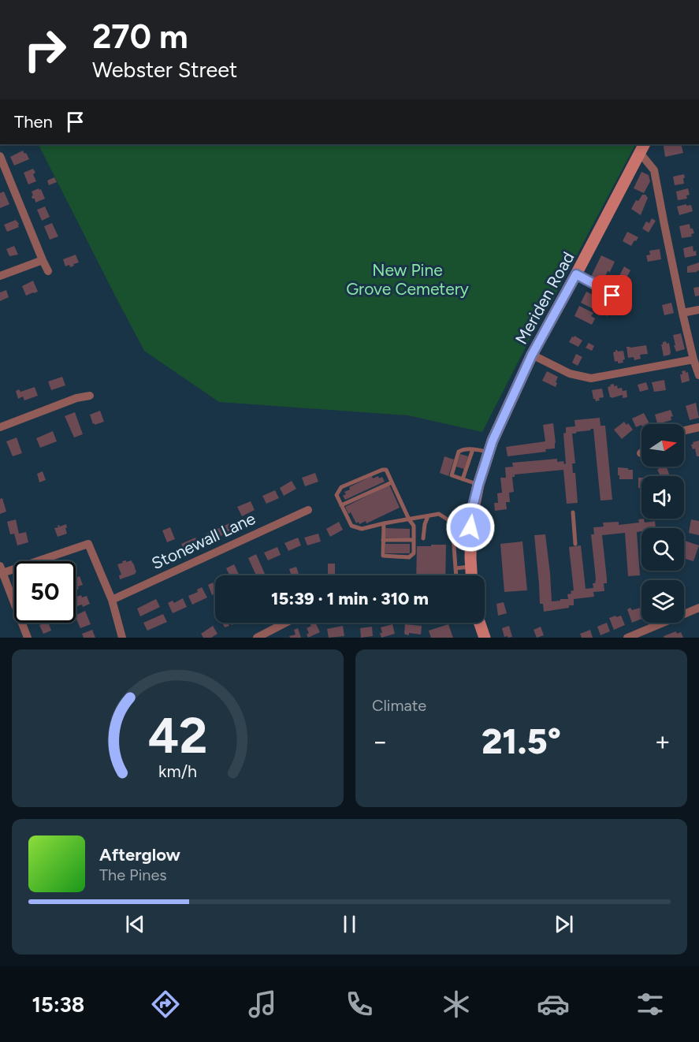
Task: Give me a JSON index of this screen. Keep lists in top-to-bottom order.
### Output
{
  "streets": {
    "main road": ["Meriden Road"],
    "street": ["Stonewall Lane"]
  },
  "parks": ["New Pine Grove Cemetery"],
  "north": "right",
  "page": {
    "turn": ["270 m", "Webster Street"],
    "then": "Then",
    "limit": "50",
    "trip": "15:39 · 1 min · 310 m",
    "tile": "Climate",
    "heat": ["−", "21.5°", "+"],
    "song": ["Afterglow", "The Pines"],
    "tabs": "15:38",
    "gauge": ["42", "km/h"]
  }
}
